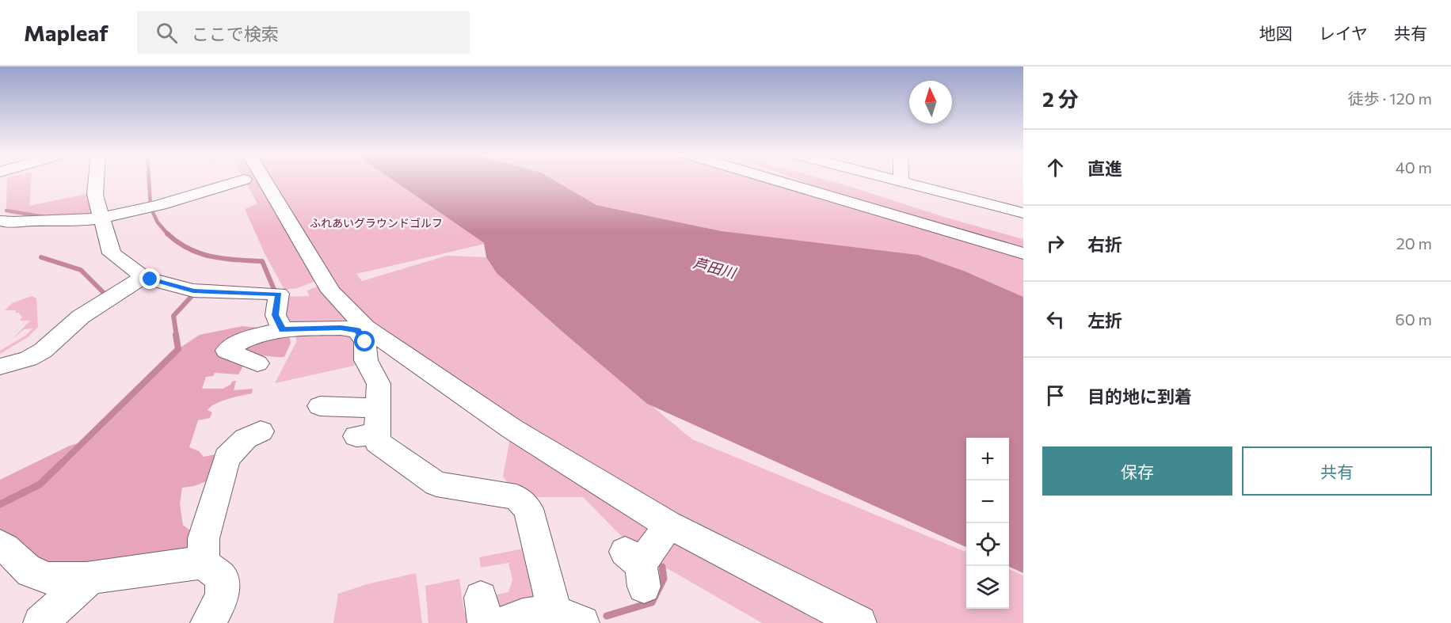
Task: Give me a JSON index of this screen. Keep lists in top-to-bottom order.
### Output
{
  "water": ["芦田川"],
  "parks": ["ふれあいグラウンドゴルフ"],
  "north": "top",
  "page": {
    "header": "Mapleaf",
    "search": "ここで検索",
    "nav": ["地図", "レイヤ", "共有"],
    "heading": ["2 分", "徒歩 · 120 m"],
    "list": [
      ["直進", "40 m"],
      ["右折", "20 m"],
      ["左折", "60 m"],
      "目的地に到着"
    ],
    "buttons": ["保存", "共有"],
    "map_buttons": ["+", "−"]
  }
}
